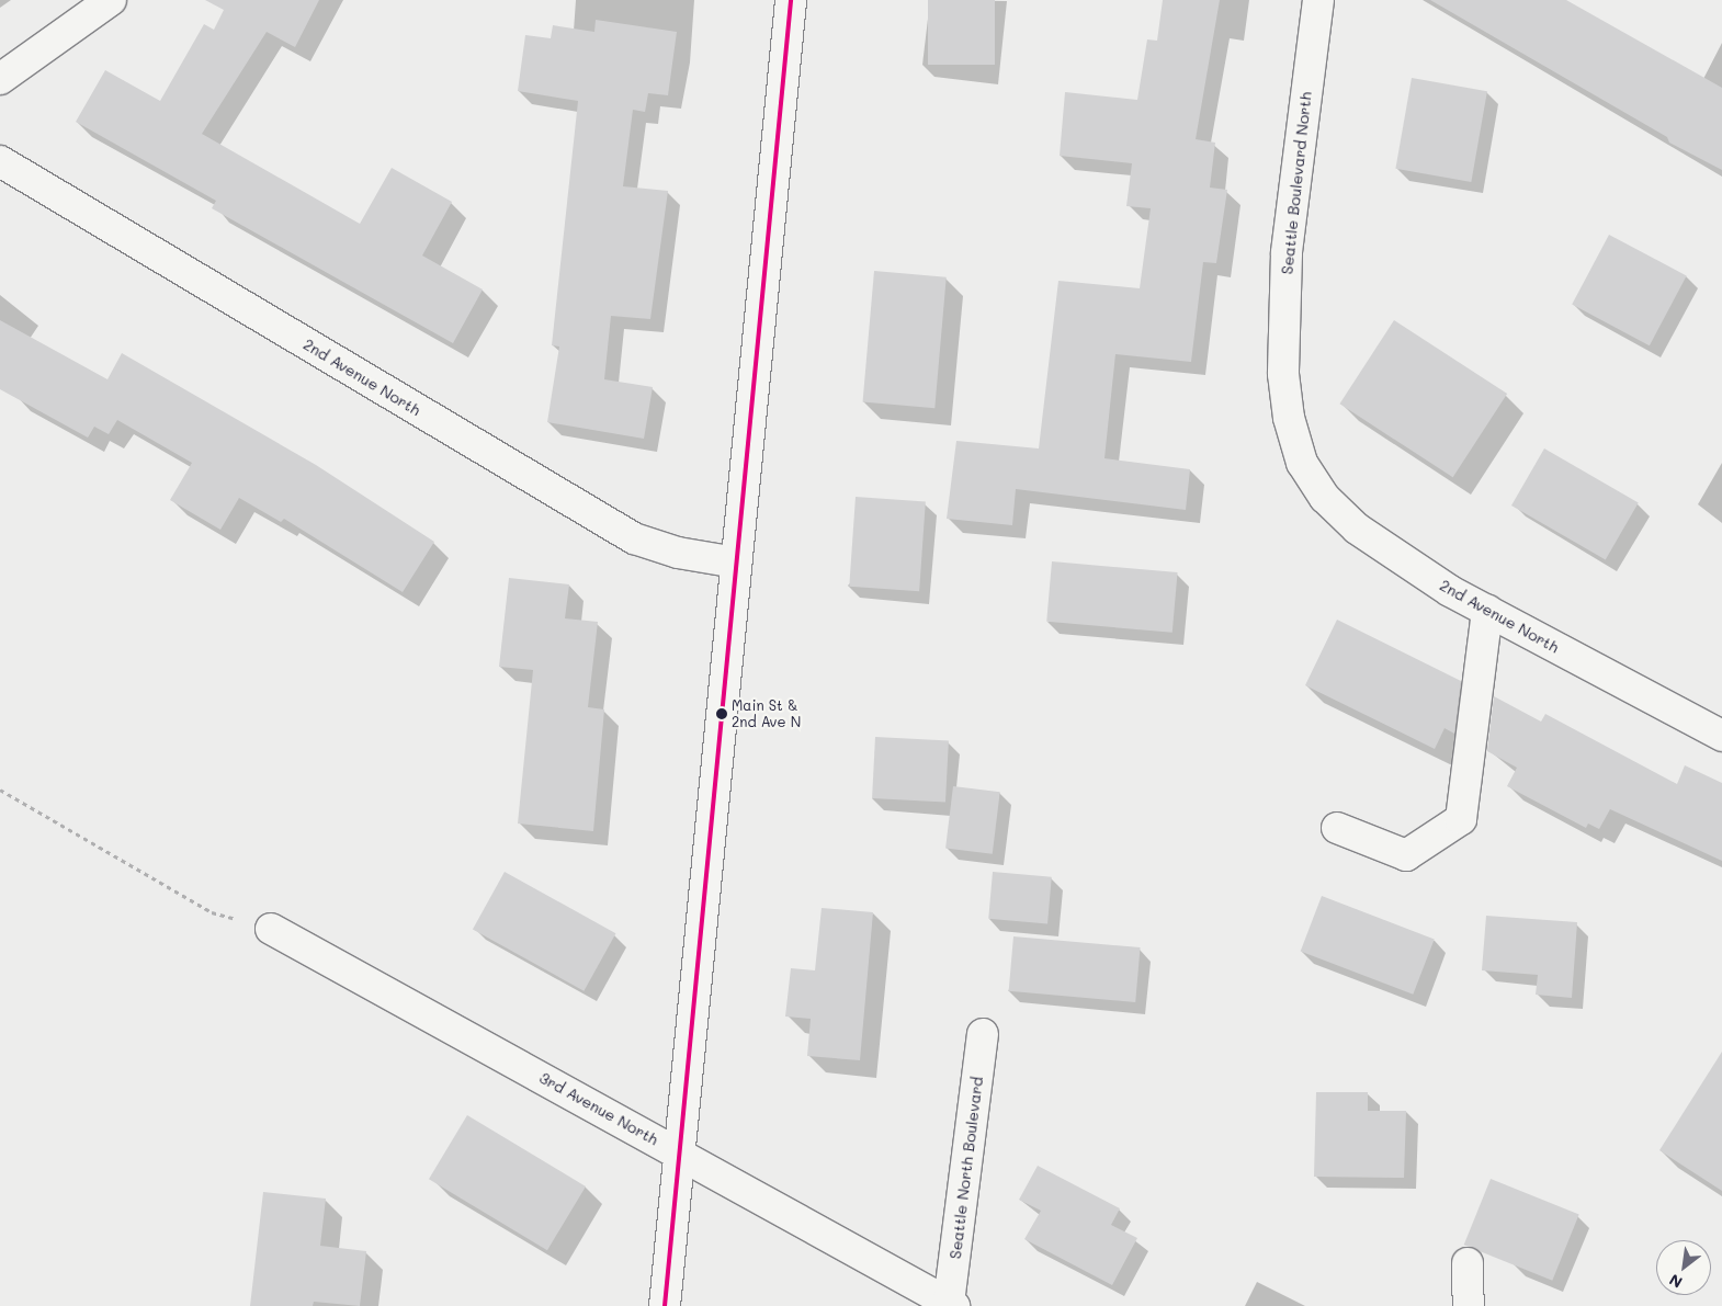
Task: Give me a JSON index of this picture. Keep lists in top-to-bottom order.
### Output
{
  "streets": {
    "street": [
      "Seattle Boulevard North",
      "2nd Avenue North",
      "3rd Avenue North",
      "Seattle North Boulevard"
    ]
  },
  "crossings": [
    ["Seattle Boulevard North", "2nd Avenue North"],
    ["3rd Avenue North", "Seattle North Boulevard"]
  ],
  "places": ["Main St & 2nd Ave N"],
  "north": "bottom left"
}
